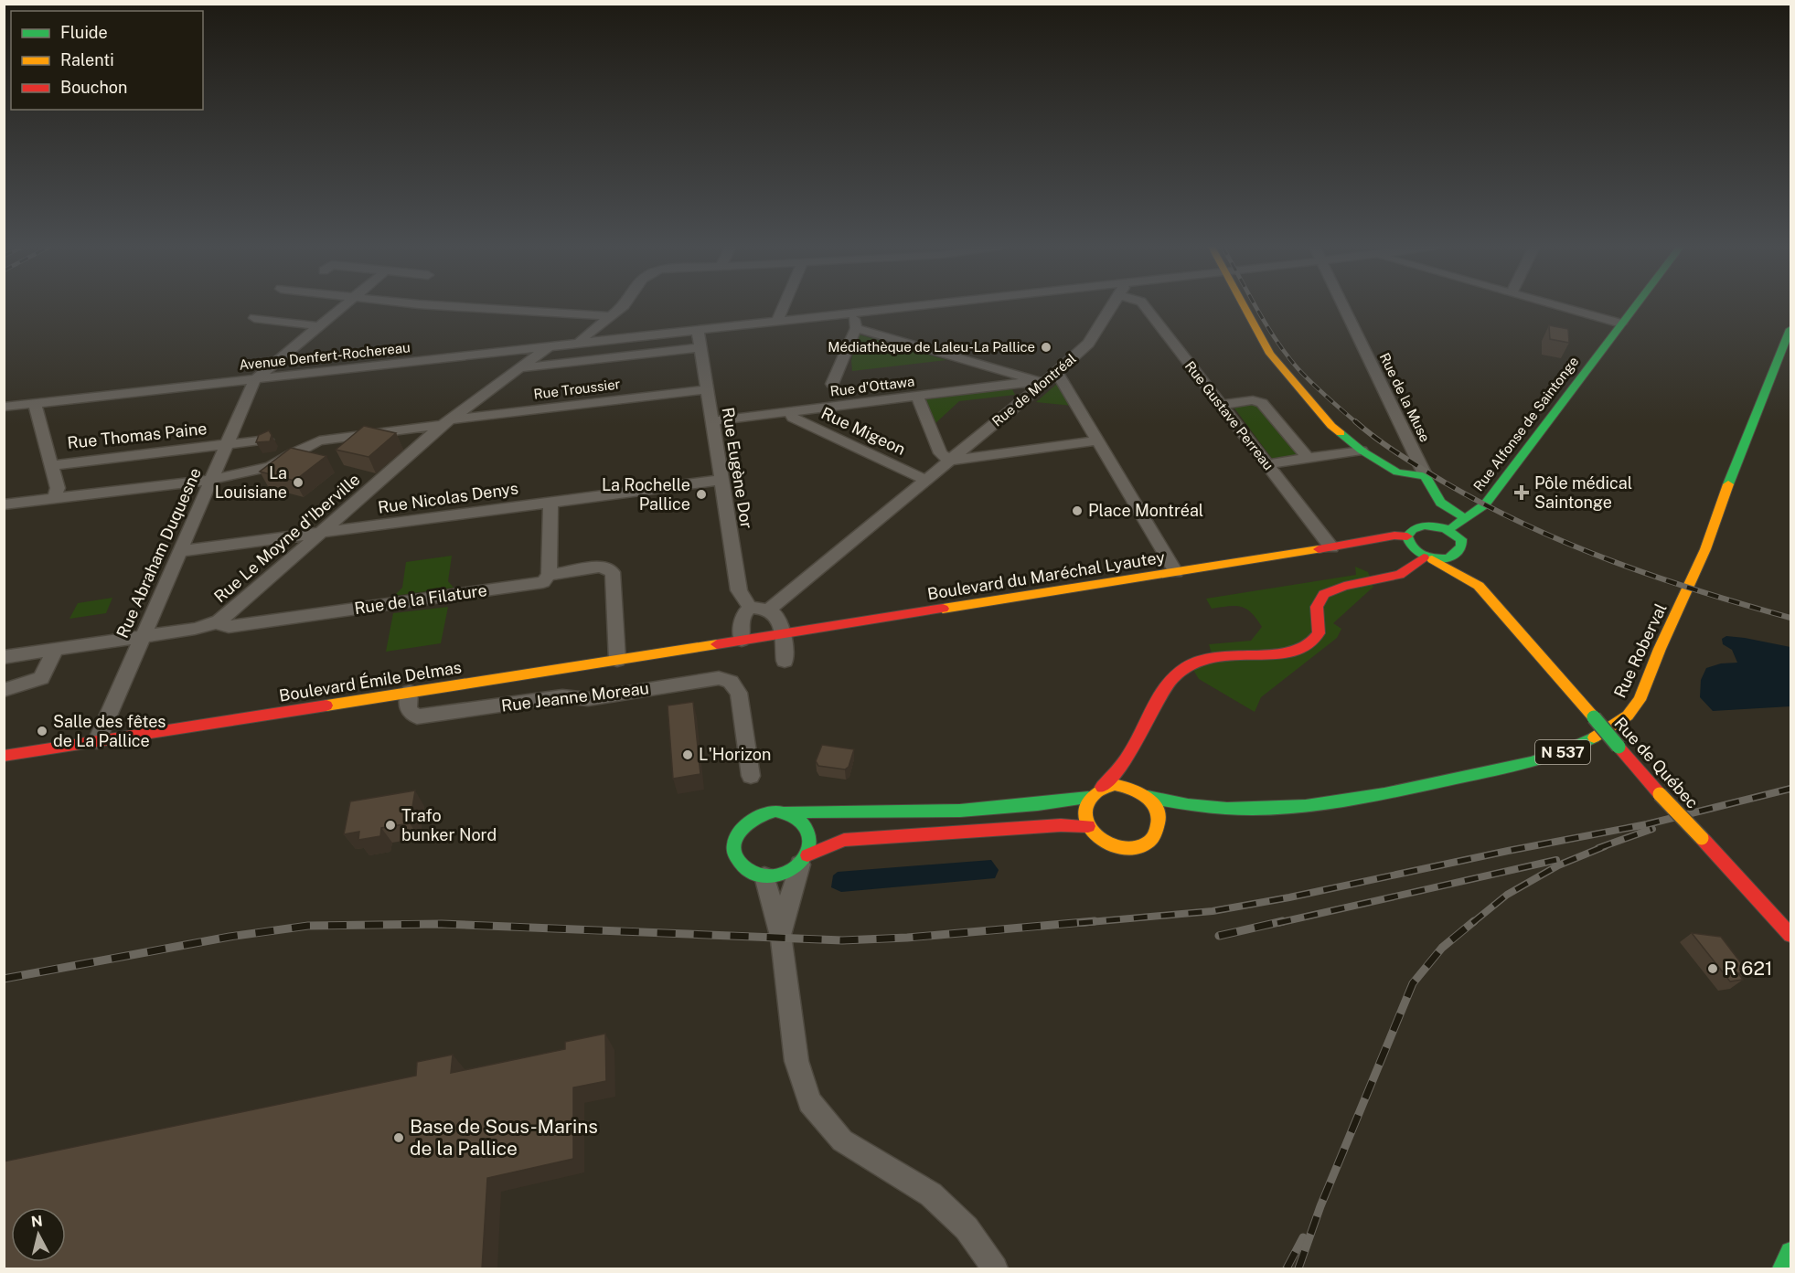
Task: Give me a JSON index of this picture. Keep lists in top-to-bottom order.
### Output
{
  "streets": {
    "main road": [
      "Rue de la Muse",
      "Rue Alfonse de Saintonge",
      "Boulevard du Maréchal Lyautey",
      "Rue Roberval",
      "Boulevard Émile Delmas",
      "N 537",
      "Rue de Québec"
    ],
    "street": [
      "Avenue Denfert-Rochereau",
      "Rue d'Ottawa",
      "Rue Troussier",
      "Rue de Montréal",
      "Rue Gustave Perreau",
      "Rue Migeon",
      "Rue Thomas Paine",
      "Rue Eugène Dor",
      "Rue Nicolas Denys",
      "Rue Le Moyne d'Iberville",
      "Rue Abraham Duquesne",
      "Rue de la Filature",
      "Rue Jeanne Moreau"
    ]
  },
  "crossings": [
    ["Avenue Denfert-Rochereau", "Rue Eugène Dor"],
    ["Avenue Denfert-Rochereau", "Rue Le Moyne d'Iberville"],
    ["Avenue Denfert-Rochereau", "Rue Abraham Duquesne"],
    ["Rue d'Ottawa", "Rue de Montréal"],
    ["Rue d'Ottawa", "Rue Migeon"],
    ["Rue d'Ottawa", "Rue Eugène Dor"],
    ["Rue Troussier", "Rue Eugène Dor"],
    ["Rue Troussier", "Rue Le Moyne d'Iberville"],
    ["Rue Troussier", "Rue Abraham Duquesne"],
    ["Rue de Montréal", "Rue Migeon"],
    ["Rue de la Muse", "Rue Alfonse de Saintonge"],
    ["Rue Gustave Perreau", "Boulevard du Maréchal Lyautey"],
    ["Rue Alfonse de Saintonge", "Rue de Québec"],
    ["Rue Thomas Paine", "Rue Abraham Duquesne"],
    ["Rue Eugène Dor", "Rue Nicolas Denys"],
    ["Rue Nicolas Denys", "Rue Le Moyne d'Iberville"],
    ["Rue Nicolas Denys", "Rue Abraham Duquesne"],
    ["Rue Le Moyne d'Iberville", "Rue Abraham Duquesne"],
    ["Rue Le Moyne d'Iberville", "Rue de la Filature"],
    ["Rue Abraham Duquesne", "Boulevard Émile Delmas"],
    ["Boulevard du Maréchal Lyautey", "Boulevard Émile Delmas"],
    ["Boulevard du Maréchal Lyautey", "Rue de Québec"],
    ["Rue de la Filature", "Boulevard Émile Delmas"],
    ["Boulevard Émile Delmas", "Rue Jeanne Moreau"]
  ],
  "places": {
    "other": [
      "Médiathèque de Laleu-La Pallice",
      "La Louisiane",
      "La Rochelle Pallice",
      "Place Montréal",
      "Salle des fêtes de La Pallice",
      "L'Horizon",
      "Trafo bunker Nord",
      "R 621",
      "Base de Sous-Marins de la Pallice"
    ],
    "health": ["Pôle médical Saintonge"]
  },
  "legend": ["Fluide", "Ralenti", "Bouchon"],
  "north": "top"
}
